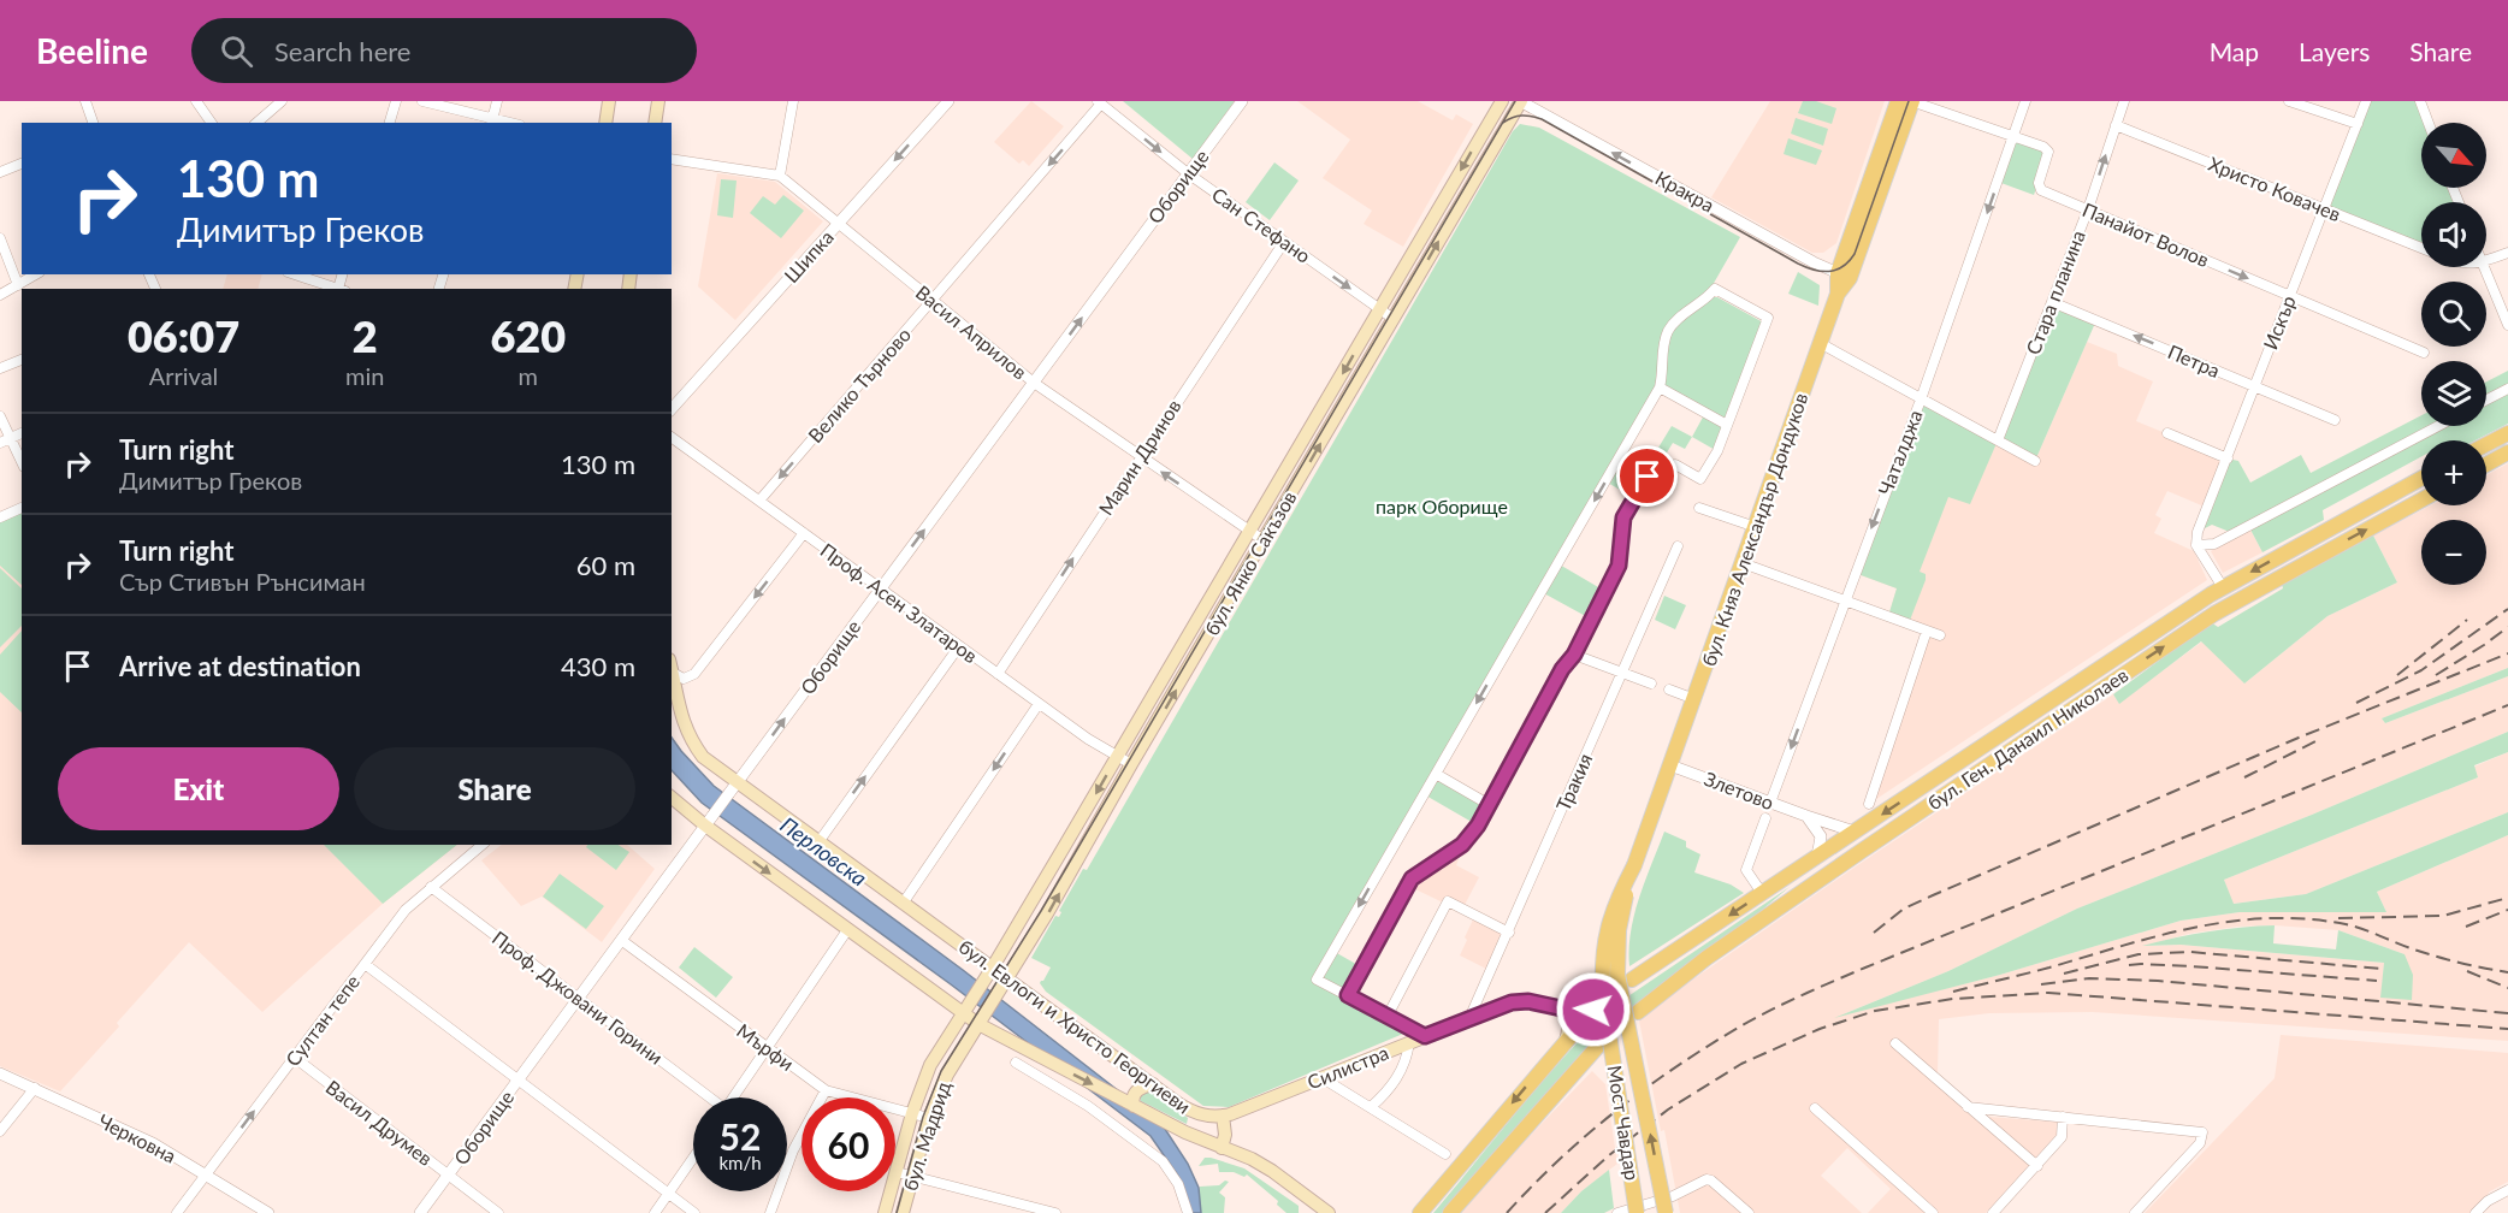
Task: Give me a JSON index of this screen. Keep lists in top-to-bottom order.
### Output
{
  "streets": {
    "main road": [
      "бул. Княз Александър Дондуков",
      "бул. Янко Сакъзов",
      "бул. Ген. Данаил Николаев",
      "бул. Евлоги и Христо Георгиеви",
      "Силистра",
      "Мост Чавдар",
      "бул. Мадрид"
    ],
    "street": [
      "Оборище",
      "Христо Ковачев",
      "Кракра",
      "Сан Стефано",
      "Панайот Волов",
      "Шипка",
      "Стара планина",
      "Искър",
      "Васил Априлов",
      "Петра",
      "Велико Търново",
      "Чаталджа",
      "Марин Дринов",
      "Проф. Асен Златаров",
      "Тракия",
      "Злетово",
      "Проф. Джовани Горини",
      "Султан тепе",
      "Мърфи",
      "Васил Друмев",
      "Черковна"
    ]
  },
  "crossings": [
    ["Оборище", "Сан Стефано"],
    ["Оборище", "Васил Априлов"],
    ["Оборище", "Проф. Асен Златаров"],
    ["Оборище", "Проф. Джовани Горини"],
    ["Оборище", "бул. Евлоги и Христо Георгиеви"],
    ["Оборище", "Мърфи"],
    ["Оборище", "Васил Друмев"],
    ["Христо Ковачев", "Стара планина"],
    ["Христо Ковачев", "Искър"],
    ["Кракра", "бул. Княз Александър Дондуков"],
    ["Кракра", "бул. Янко Сакъзов"],
    ["Сан Стефано", "Велико Търново"],
    ["Сан Стефано", "Марин Дринов"],
    ["Сан Стефано", "бул. Янко Сакъзов"],
    ["Панайот Волов", "Стара планина"],
    ["Панайот Волов", "Искър"],
    ["Панайот Волов", "Чаталджа"],
    ["Панайот Волов", "бул. Княз Александър Дондуков"],
    ["Шипка", "Васил Априлов"],
    ["Стара планина", "Петра"],
    ["Искър", "Петра"],
    ["Васил Априлов", "Велико Търново"],
    ["Васил Априлов", "Марин Дринов"],
    ["Васил Априлов", "бул. Янко Сакъзов"],
    ["Велико Търново", "Проф. Асен Златаров"],
    ["Чаталджа", "Злетово"],
    ["Марин Дринов", "Проф. Асен Златаров"],
    ["бул. Княз Александър Дондуков", "Злетово"],
    ["бул. Княз Александър Дондуков", "Мост Чавдар"],
    ["бул. Янко Сакъзов", "Проф. Асен Златаров"],
    ["бул. Янко Сакъзов", "бул. Евлоги и Христо Георгиеви"],
    ["бул. Янко Сакъзов", "бул. Мадрид"],
    ["бул. Ген. Данаил Николаев", "Злетово"],
    ["Тракия", "Силистра"],
    ["Злетово", "Мост Чавдар"],
    ["Проф. Джовани Горини", "Султан тепе"],
    ["Султан тепе", "Васил Друмев"],
    ["Султан тепе", "Черковна"],
    ["бул. Евлоги и Христо Георгиеви", "Силистра"],
    ["бул. Евлоги и Христо Георгиеви", "бул. Мадрид"],
    ["Мърфи", "бул. Мадрид"]
  ],
  "one_way": [
    "Оборище",
    "Кракра",
    "Сан Стефано",
    "Панайот Волов",
    "Шипка",
    "Петра",
    "Велико Търново",
    "Чаталджа",
    "Марин Дринов"
  ],
  "water": ["Перловска"],
  "parks": ["парк Оборище"],
  "north": "bottom right",
  "page": {
    "header": "Beeline",
    "search": "Search here",
    "nav": ["Map", "Layers", "Share"],
    "map_buttons": ["+", "−"],
    "turn": ["130 m", "Димитър Греков"],
    "eta": [
      "06:07",
      "Arrival",
      "2",
      "min",
      "620",
      "m"
    ],
    "list": [
      {
        "name": "Turn right",
        "note": "Димитър Греков",
        "value": "130 m"
      },
      {
        "name": "Turn right",
        "note": "Сър Стивън Рънсиман",
        "value": "60 m"
      },
      {
        "name": "Arrive at destination",
        "value": "430 m"
      }
    ],
    "buttons": ["Exit", "Share"],
    "speed": "52 km/h",
    "limit": "60"
  }
}
